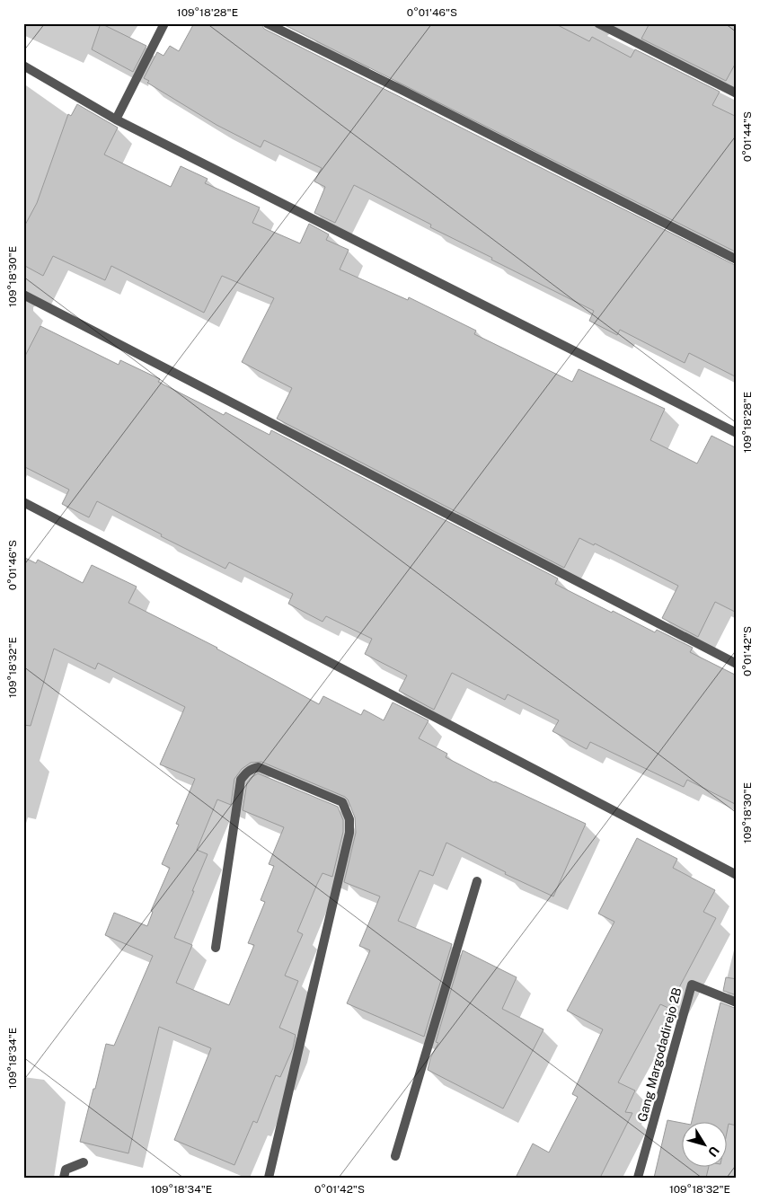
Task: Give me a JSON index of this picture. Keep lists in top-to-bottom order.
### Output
{
  "streets": {
    "street": ["Gang Margodadirejo 2B"]
  },
  "north": "bottom right",
  "coordinates": [
    "109°18'28\"E",
    "0°01'46\"S",
    "0°01'44\"S",
    "109°18'30\"E",
    "0°01'42\"S",
    "109°18'32\"E",
    "109°18'34\"E"
  ]
}
